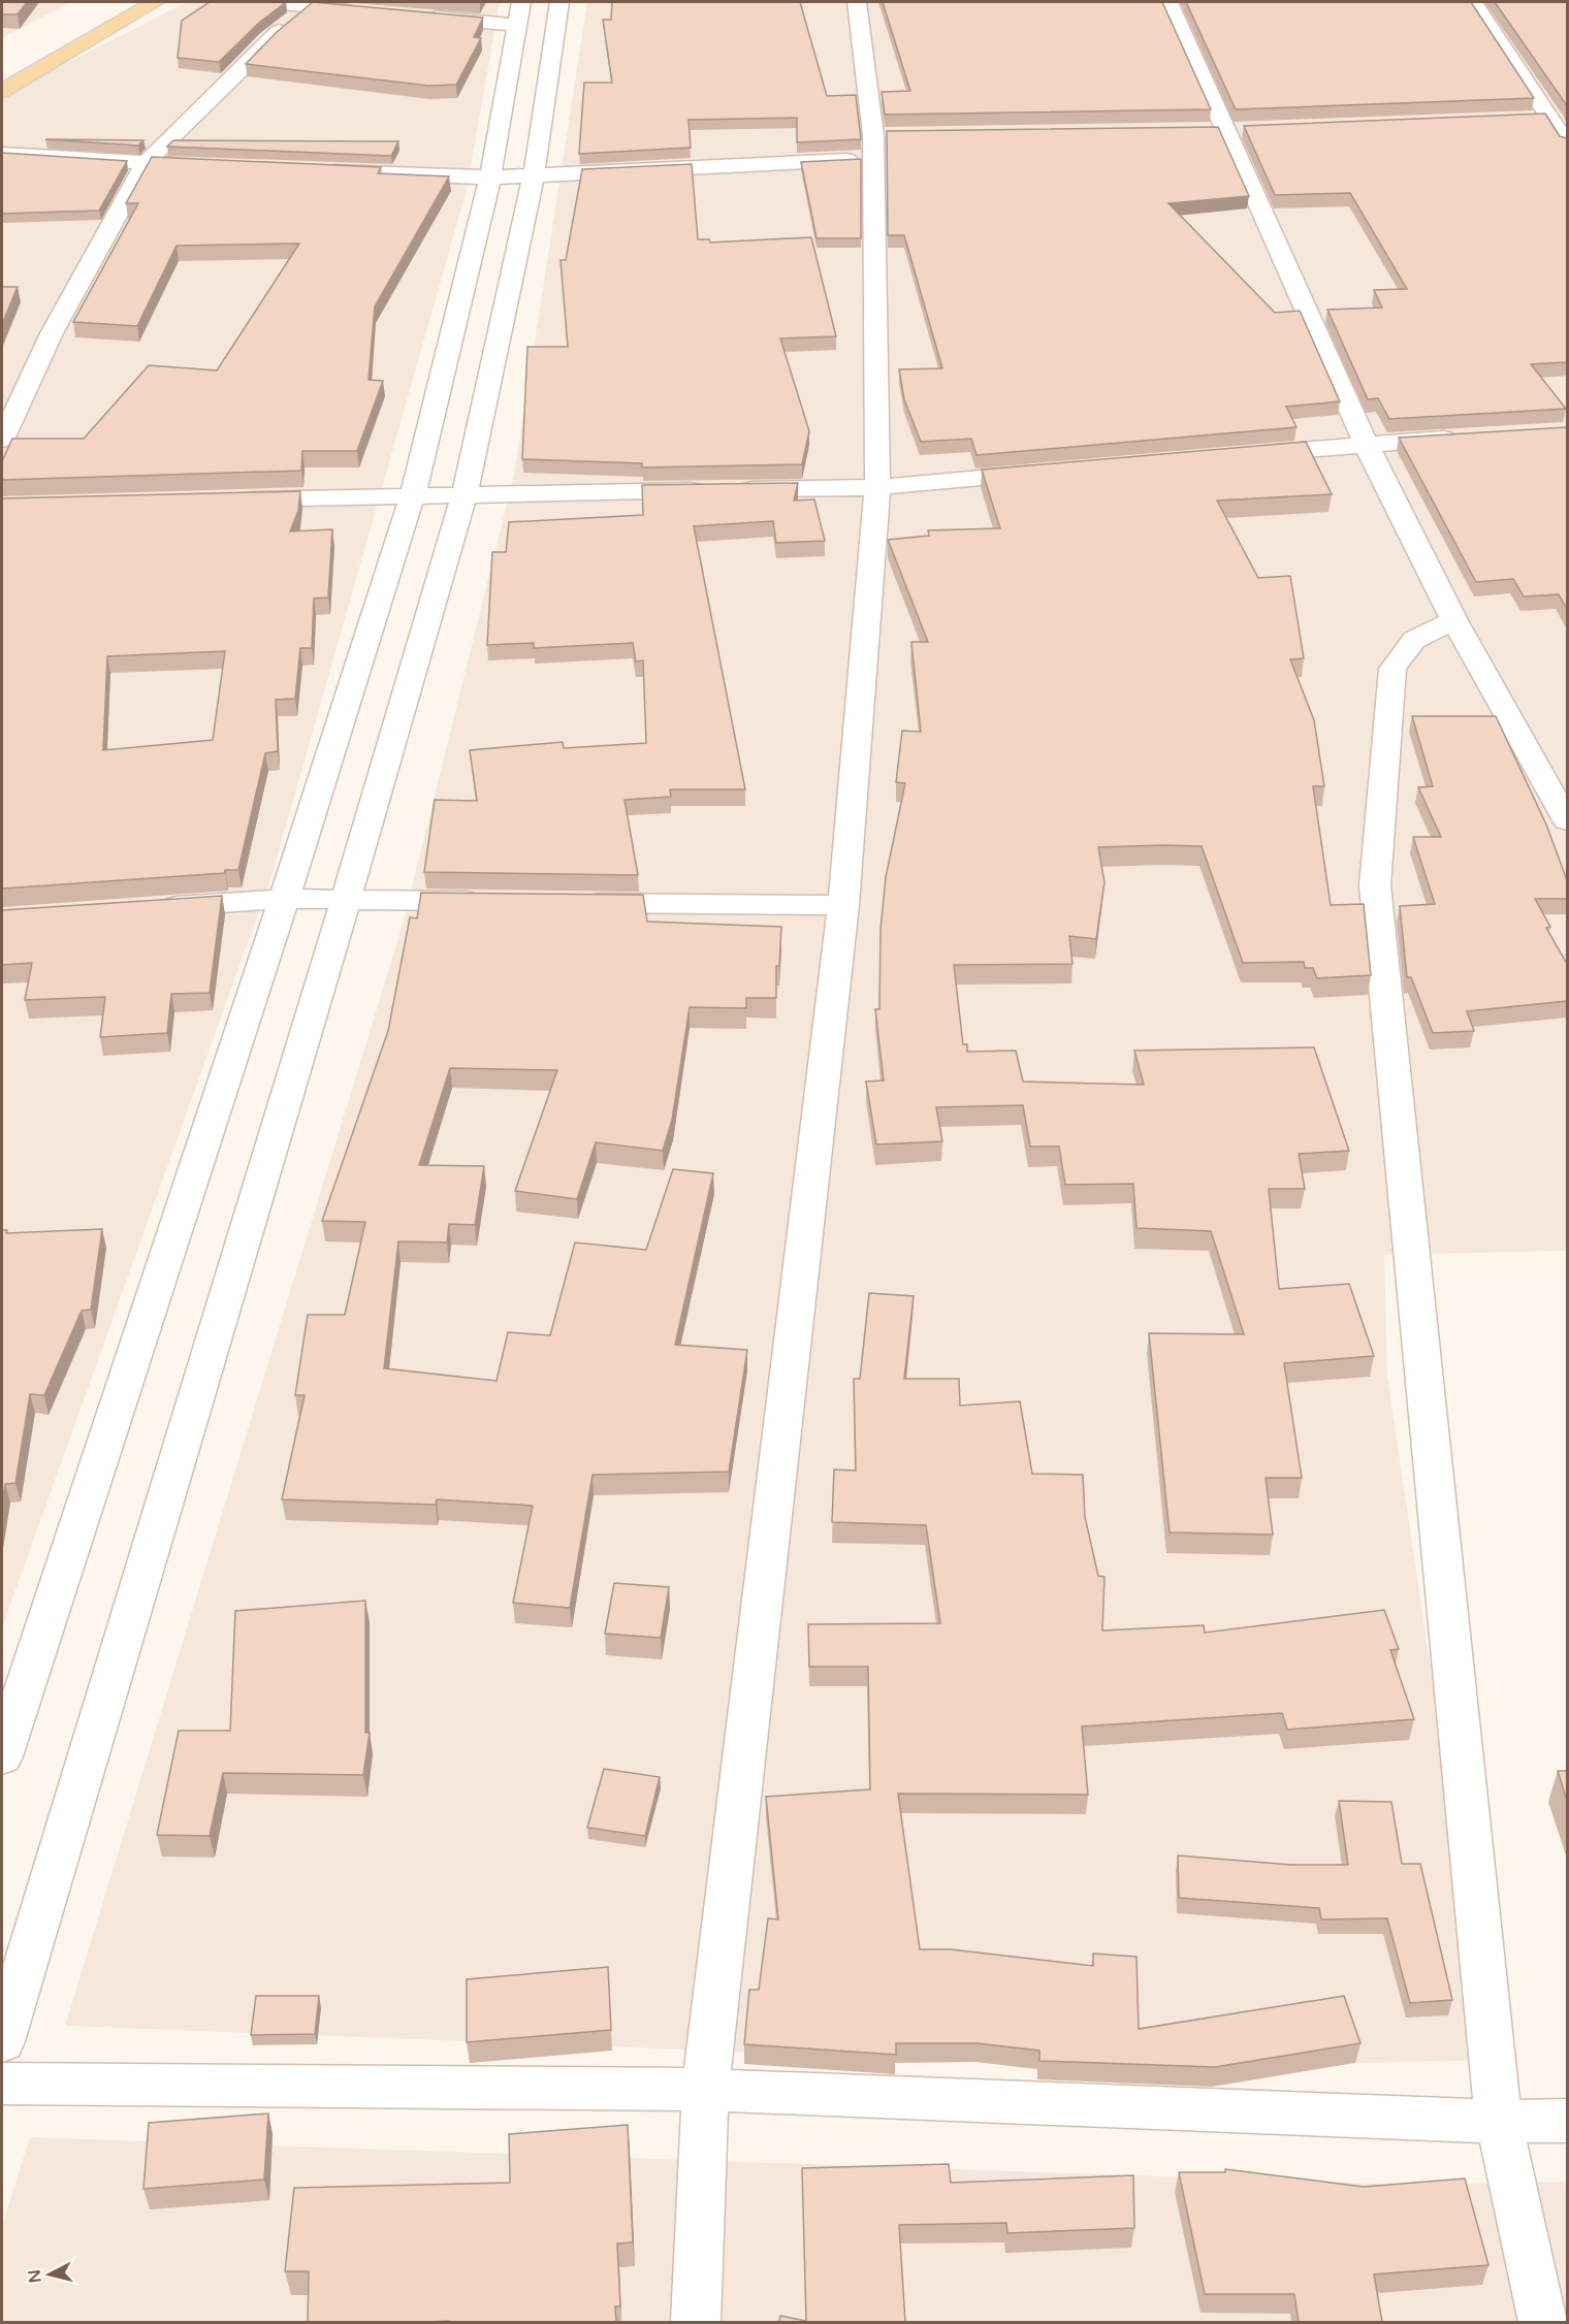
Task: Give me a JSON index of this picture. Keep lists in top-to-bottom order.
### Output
{
  "north": "left"
}
